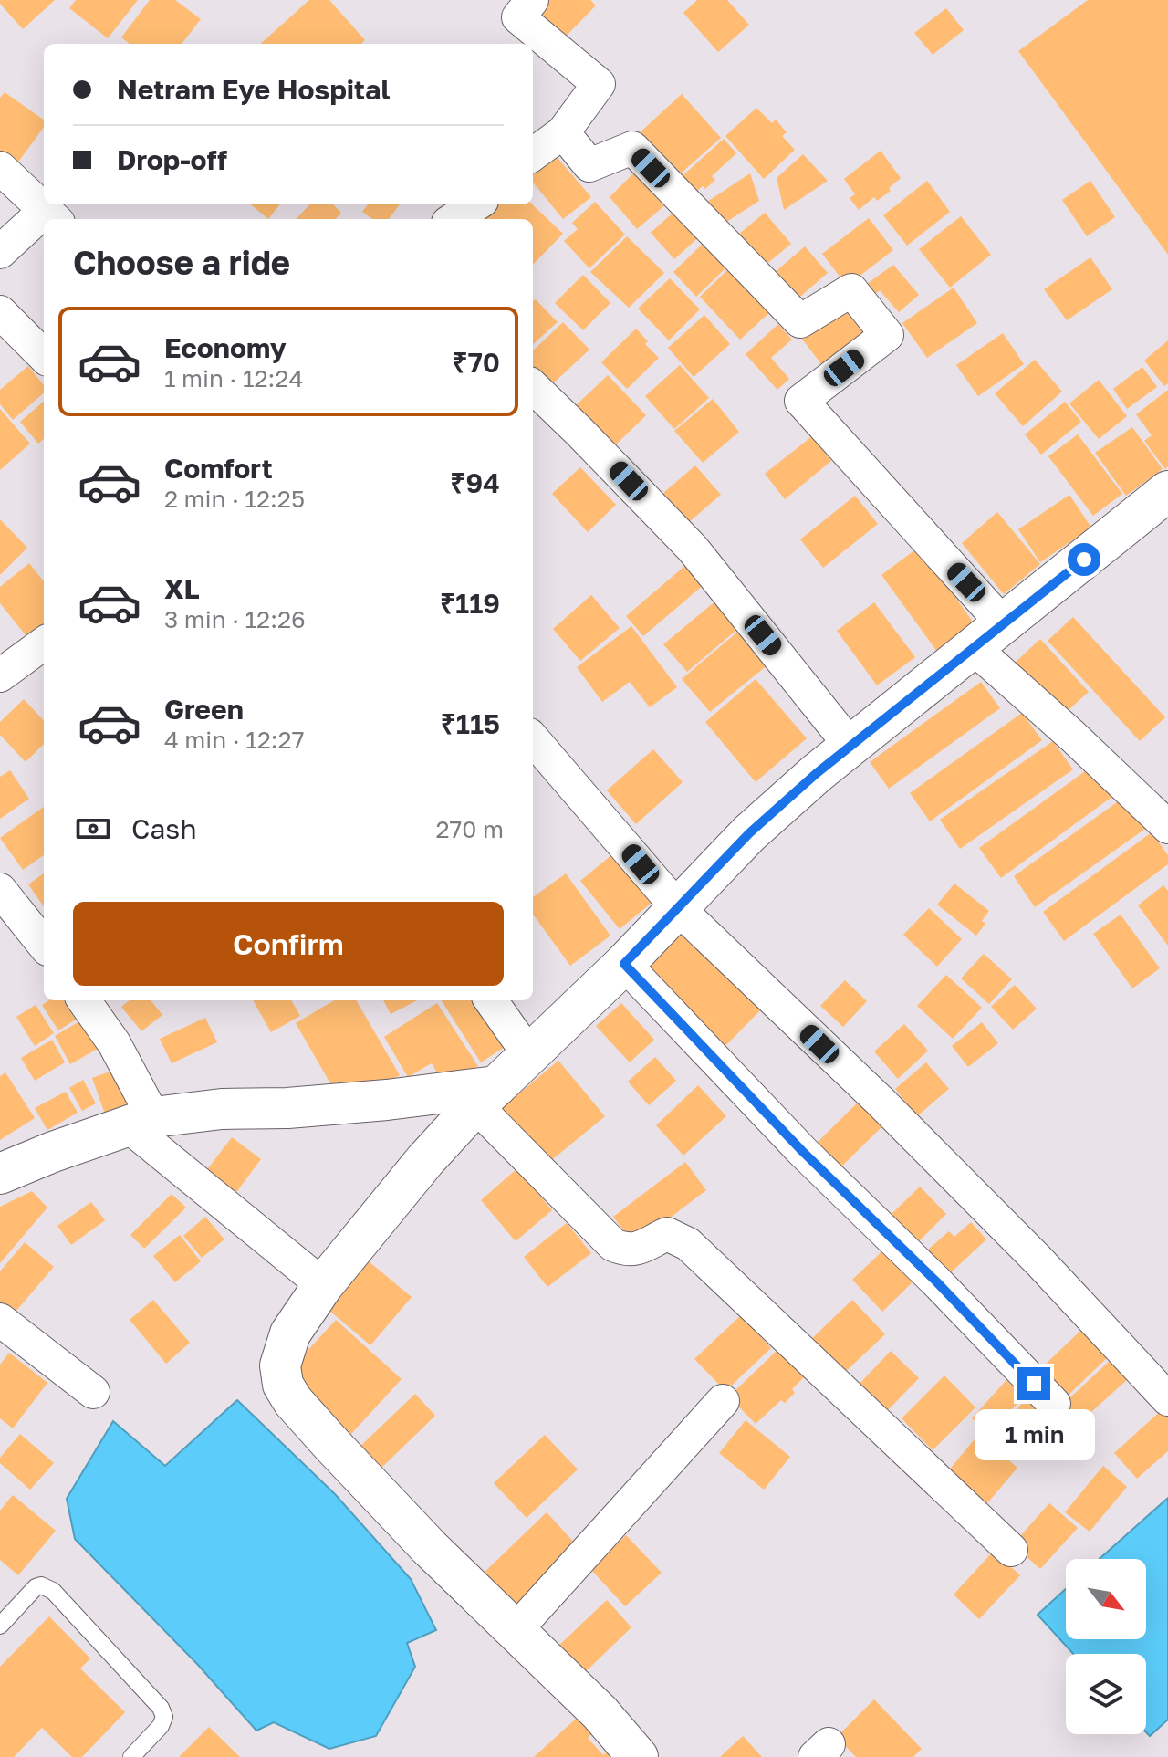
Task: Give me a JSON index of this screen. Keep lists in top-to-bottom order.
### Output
{
  "north": "bottom right",
  "page": {
    "banner": ["Netram Eye Hospital", "Drop-off"],
    "heading": "Choose a ride",
    "list": [
      {
        "name": "Economy",
        "note": "1 min · 12:24",
        "value": "₹70"
      },
      {
        "name": "Comfort",
        "note": "2 min · 12:25",
        "value": "₹94"
      },
      {
        "name": "XL",
        "note": "3 min · 12:26",
        "value": "₹119"
      },
      {
        "name": "Green",
        "note": "4 min · 12:27",
        "value": "₹115"
      }
    ],
    "pay": ["Cash", "270 m"],
    "buttons": "Confirm",
    "bubble": "1 min"
  }
}
